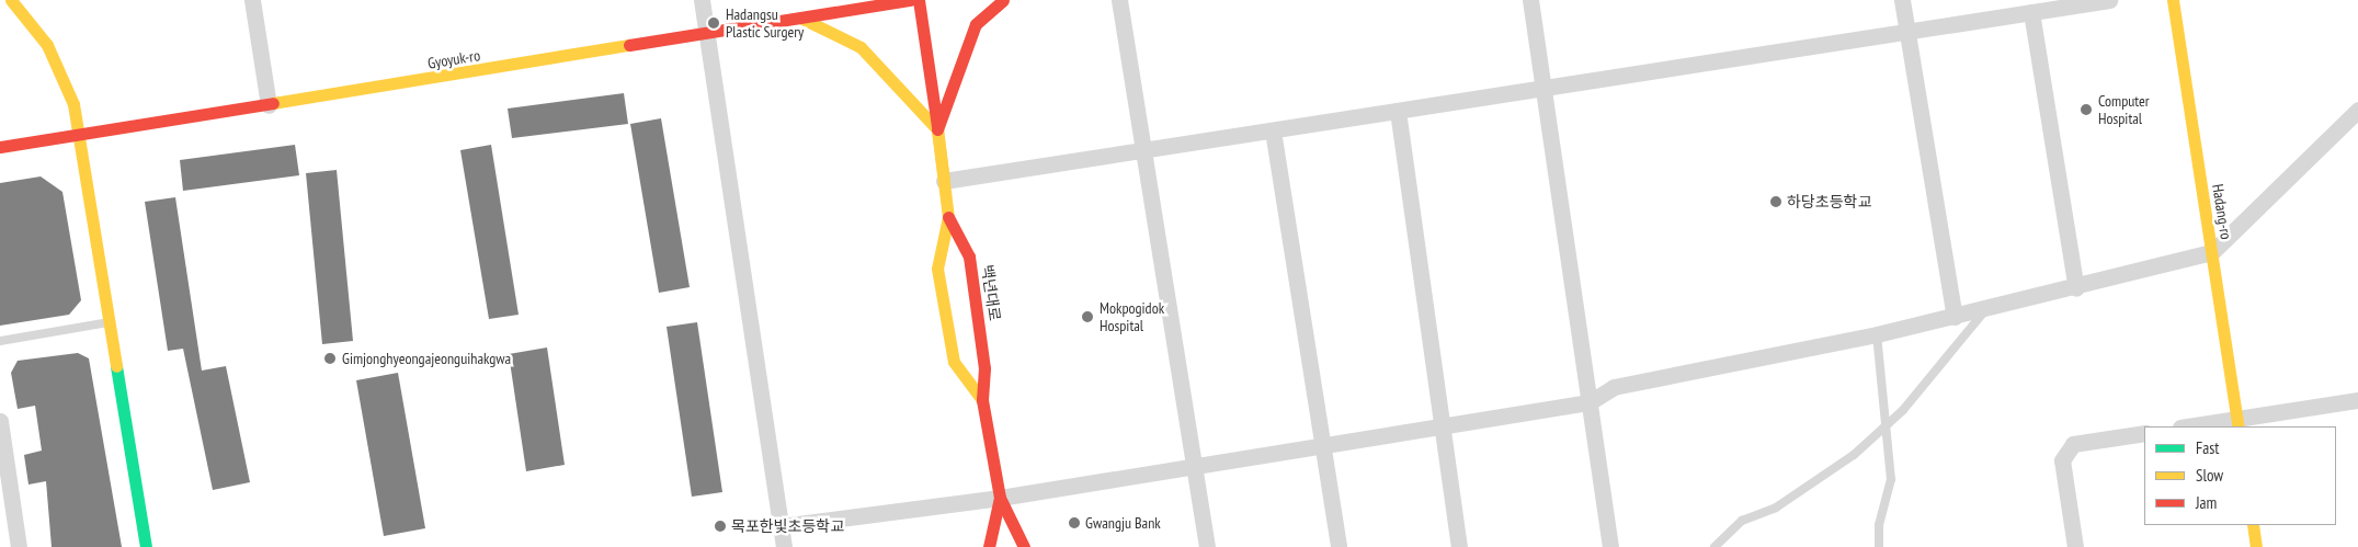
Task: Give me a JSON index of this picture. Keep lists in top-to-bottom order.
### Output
{
  "streets": {
    "street": ["Gyoyuk-ro", "Hadang-ro", "백년대로"]
  },
  "places": [
    "Hadangsu Plastic Surgery",
    "Computer Hospital",
    "하당초등학교",
    "Mokpogidok Hospital",
    "Gimjonghyeongajeonguihakgwa",
    "Gwangju Bank",
    "목포한빛초등학교"
  ],
  "legend": ["Fast", "Slow", "Jam"]
}
